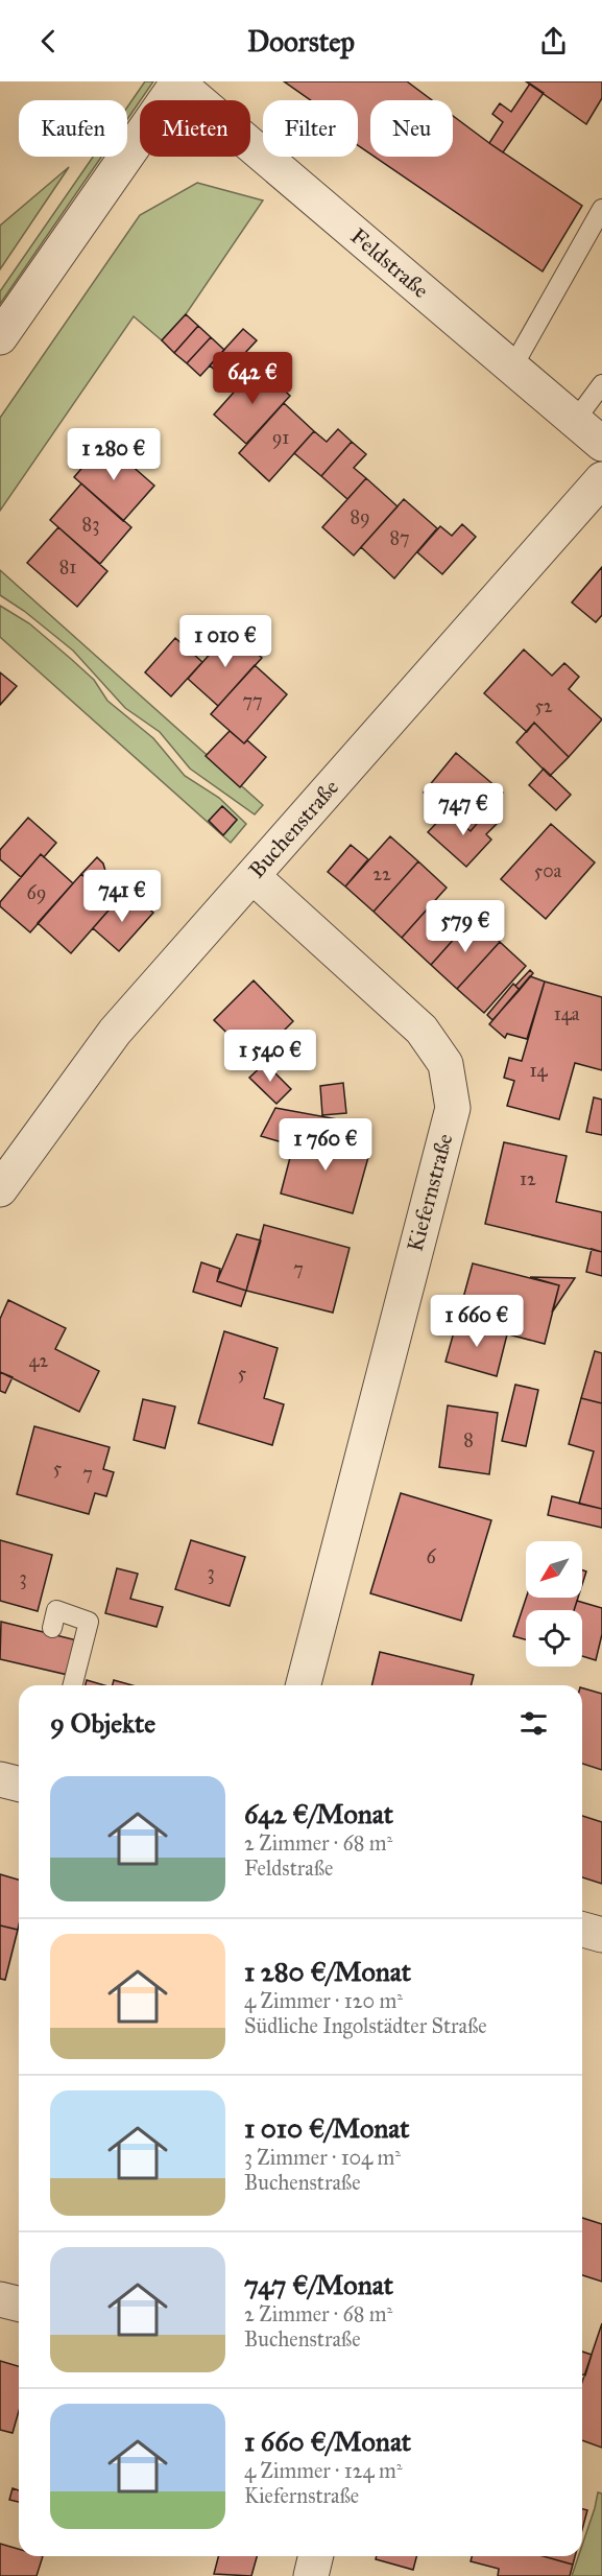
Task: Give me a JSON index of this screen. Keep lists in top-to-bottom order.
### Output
{
  "streets": {
    "street": ["Feldstraße", "Buchenstraße", "Kiefernstraße"]
  },
  "crossings": [
    ["Buchenstraße", "Kiefernstraße"]
  ],
  "house_numbers": [
    "91",
    "89",
    "83",
    "87",
    "81",
    "77",
    "52",
    "50a",
    "22",
    "69",
    "14a",
    "14",
    "12",
    "7",
    "42",
    "5",
    "8",
    "5",
    "7",
    "6",
    "3",
    "3"
  ],
  "north": "bottom left",
  "page": {
    "header": "Doorstep",
    "chip": [
      "Kaufen",
      "Mieten",
      "Filter",
      "Neu"
    ],
    "price": [
      "642 €",
      "1 280 €",
      "1 010 €",
      "747 €",
      "741 €",
      "579 €",
      "1 540 €",
      "1 760 €",
      "1 660 €"
    ],
    "heading": "9 Objekte",
    "list": [
      {
        "name": "642 €/Monat",
        "note": "2 Zimmer · 68 m² · Feldstraße"
      },
      {
        "name": "1 280 €/Monat",
        "note": "4 Zimmer · 120 m² · Südliche Ingolstädter Straße"
      },
      {
        "name": "1 010 €/Monat",
        "note": "3 Zimmer · 104 m² · Buchenstraße"
      },
      {
        "name": "747 €/Monat",
        "note": "2 Zimmer · 68 m² · Buchenstraße"
      },
      {
        "name": "1 660 €/Monat",
        "note": "4 Zimmer · 124 m² · Kiefernstraße"
      }
    ]
  }
}
